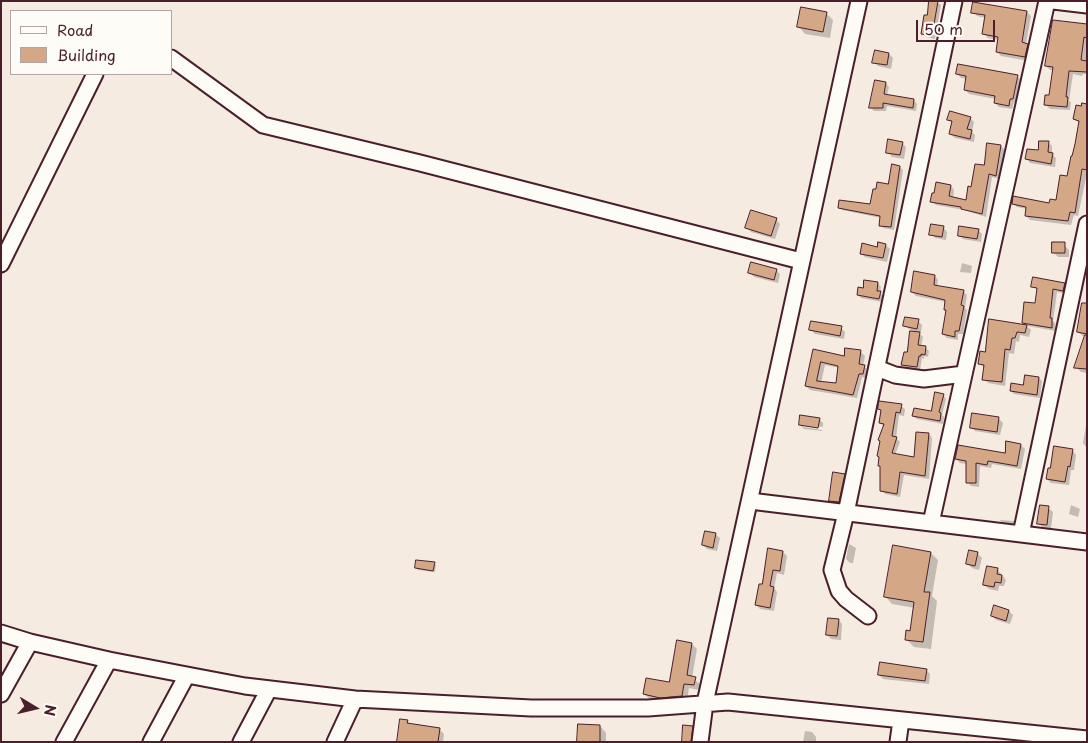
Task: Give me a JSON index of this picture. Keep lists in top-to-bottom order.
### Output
{
  "legend": ["Road", "Building"],
  "scale_bar": "50 m",
  "north": "right"
}
